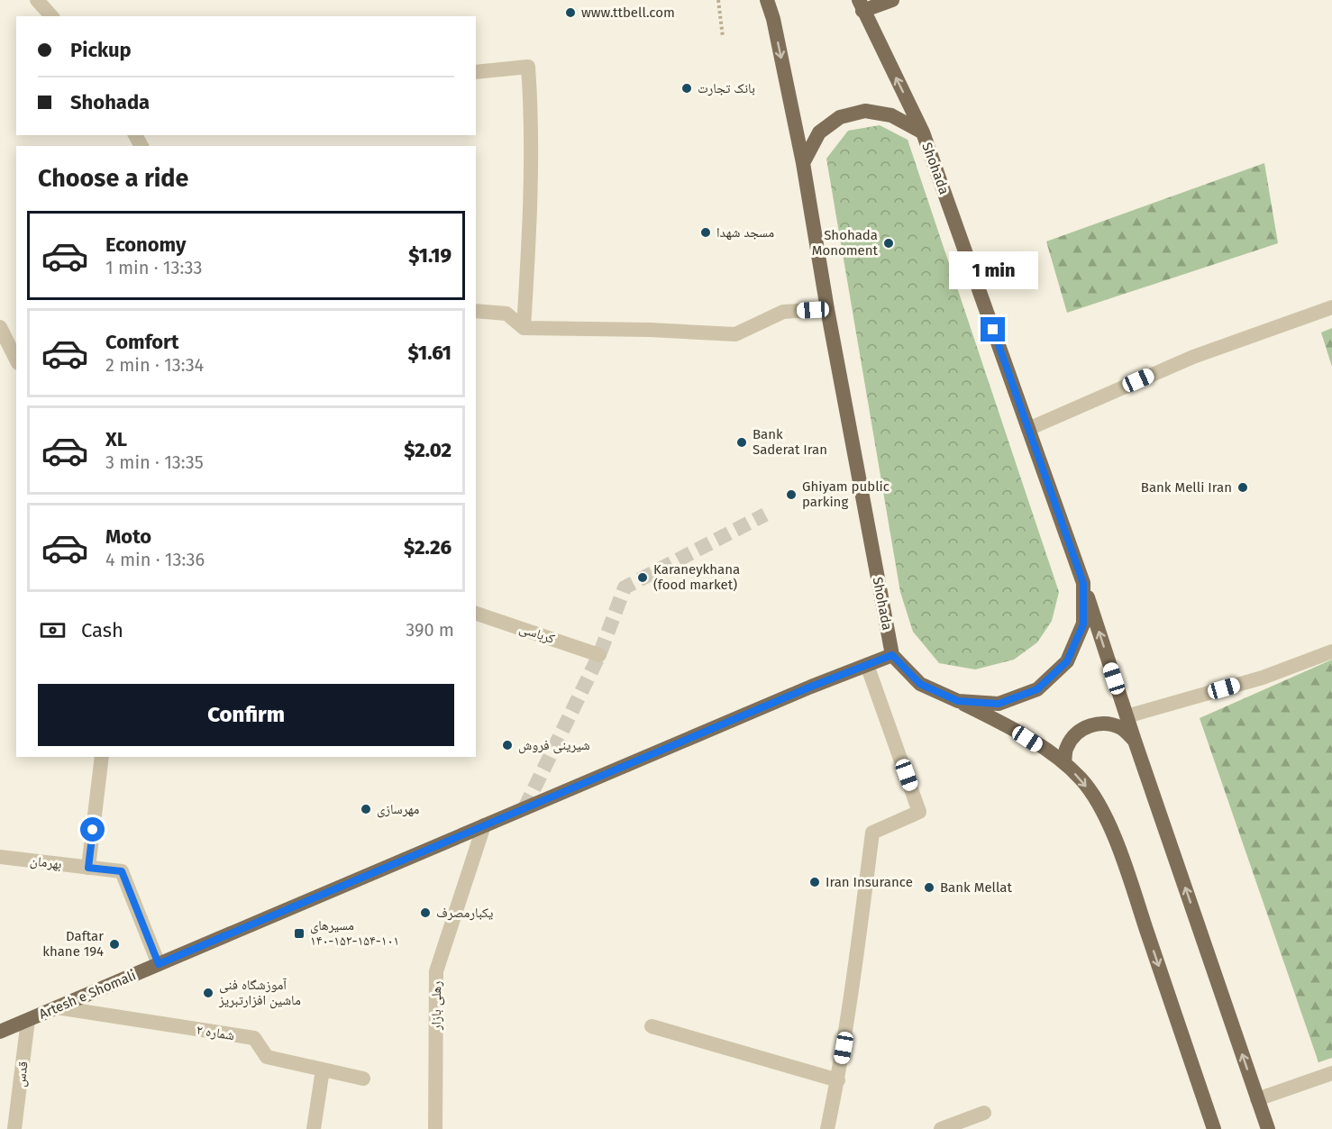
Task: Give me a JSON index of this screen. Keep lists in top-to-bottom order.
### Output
{
  "streets": {
    "main road": ["Shohada", "Artesh e Shomali"],
    "street": [
      "کرباسی",
      "بهرمان",
      "رهلی بازار",
      "شماره ۲",
      "قدس"
    ]
  },
  "crossings": [
    ["Shohada", "Artesh e Shomali"],
    ["بهرمان", "Artesh e Shomali"],
    ["Artesh e Shomali", "رهلی بازار"],
    ["Artesh e Shomali", "شماره ۲"],
    ["Artesh e Shomali", "قدس"]
  ],
  "places": {
    "other": [
      "www.ttbell.com",
      "بانک تجارت",
      "مسجد شهدا",
      "Shohada Monoment",
      "Bank Saderat Iran",
      "Bank Melli Iran",
      "Ghiyam public parking",
      "Karaneykhana (food market)",
      "شیرینی فروش",
      "مهرسازی",
      "Iran Insurance",
      "Bank Mellat",
      "یکبارمصرف",
      "Daftar khane 194",
      "آموزشگاه فنی ماشین افزارتبریز"
    ],
    "transit": ["مسیرهای ۱۴۰-۱۵۲-۱۵۴-۱۰۱"]
  },
  "page": {
    "banner": ["Pickup", "Shohada"],
    "heading": "Choose a ride",
    "list": [
      {
        "name": "Economy",
        "note": "1 min · 13:33",
        "value": "$1.19"
      },
      {
        "name": "Comfort",
        "note": "2 min · 13:34",
        "value": "$1.61"
      },
      {
        "name": "XL",
        "note": "3 min · 13:35",
        "value": "$2.02"
      },
      {
        "name": "Moto",
        "note": "4 min · 13:36",
        "value": "$2.26"
      }
    ],
    "bubble": "1 min",
    "pay": ["Cash", "390 m"],
    "buttons": "Confirm"
  }
}
